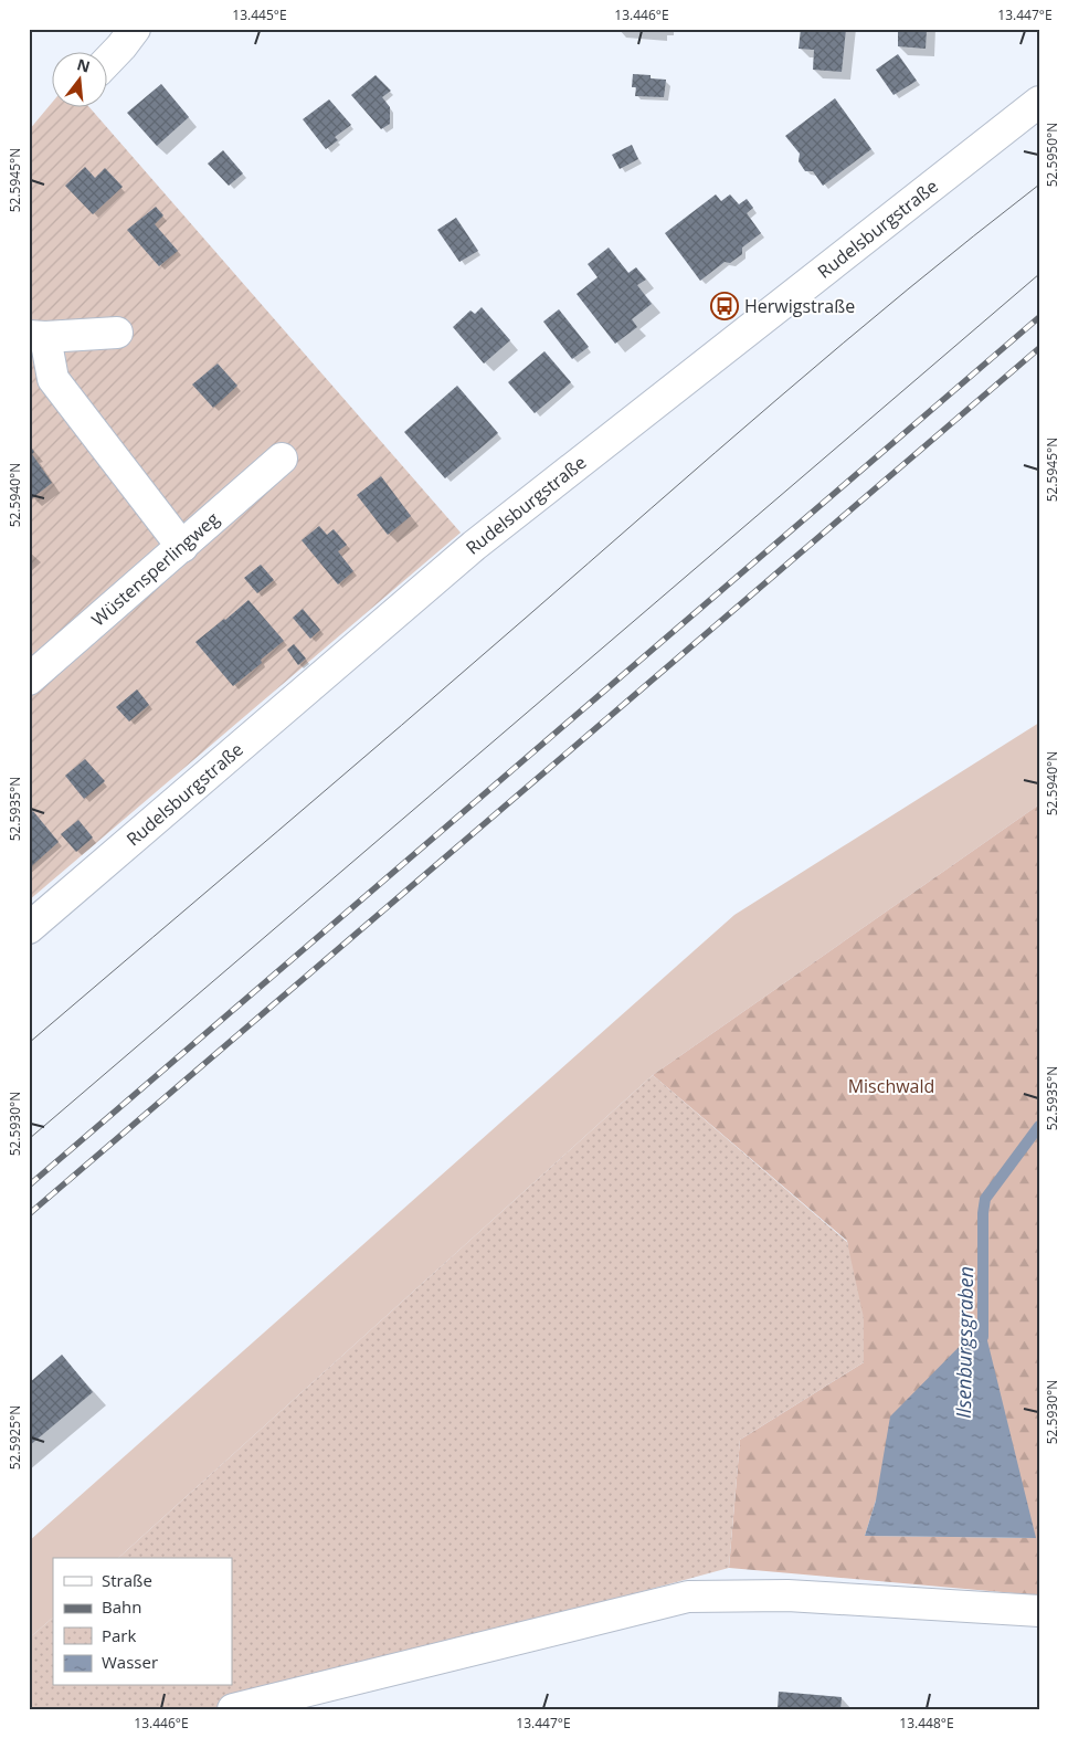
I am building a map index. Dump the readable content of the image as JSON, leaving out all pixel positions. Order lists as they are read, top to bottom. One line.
{"streets":{"street":["Rudelsburgstraße","Wüstensperlingweg"]},"water":["Ilsenburgsgraben"],"parks":["Mischwald"],"places":{"bus stop":["Herwigstraße"]},"legend":["Straße","Bahn","Park","Wasser"],"north":"top","coordinates":["13.445°E","13.446°E","13.447°E","52.5950°N","52.5945°N","52.5940°N","52.5935°N","52.5930°N","52.5925°N","13.448°E"]}
